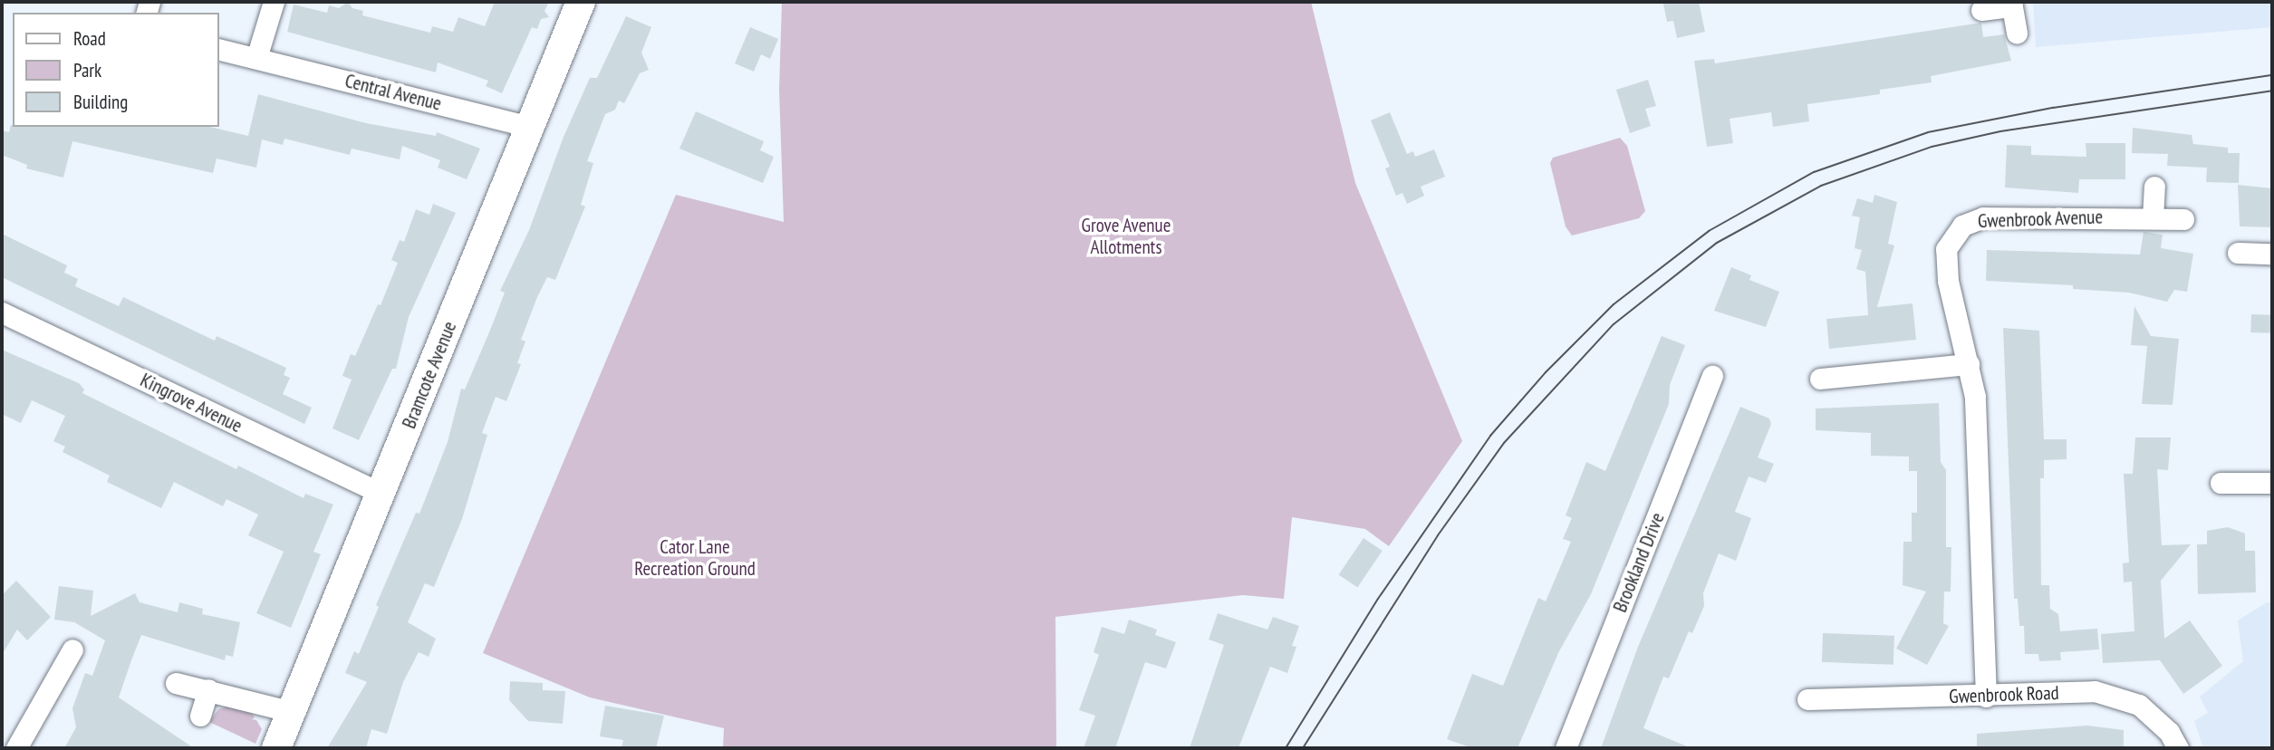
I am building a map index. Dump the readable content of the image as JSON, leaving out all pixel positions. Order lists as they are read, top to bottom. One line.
{"streets":{"street":["Central Avenue","Gwenbrook Avenue","Bramcote Avenue","Kingrove Avenue","Brookland Drive","Gwenbrook Road"]},"crossings":[["Central Avenue","Bramcote Avenue"],["Gwenbrook Avenue","Gwenbrook Road"],["Bramcote Avenue","Kingrove Avenue"]],"parks":["Grove Avenue Allotments","Cator Lane Recreation Ground"],"legend":["Road","Park","Building"]}
